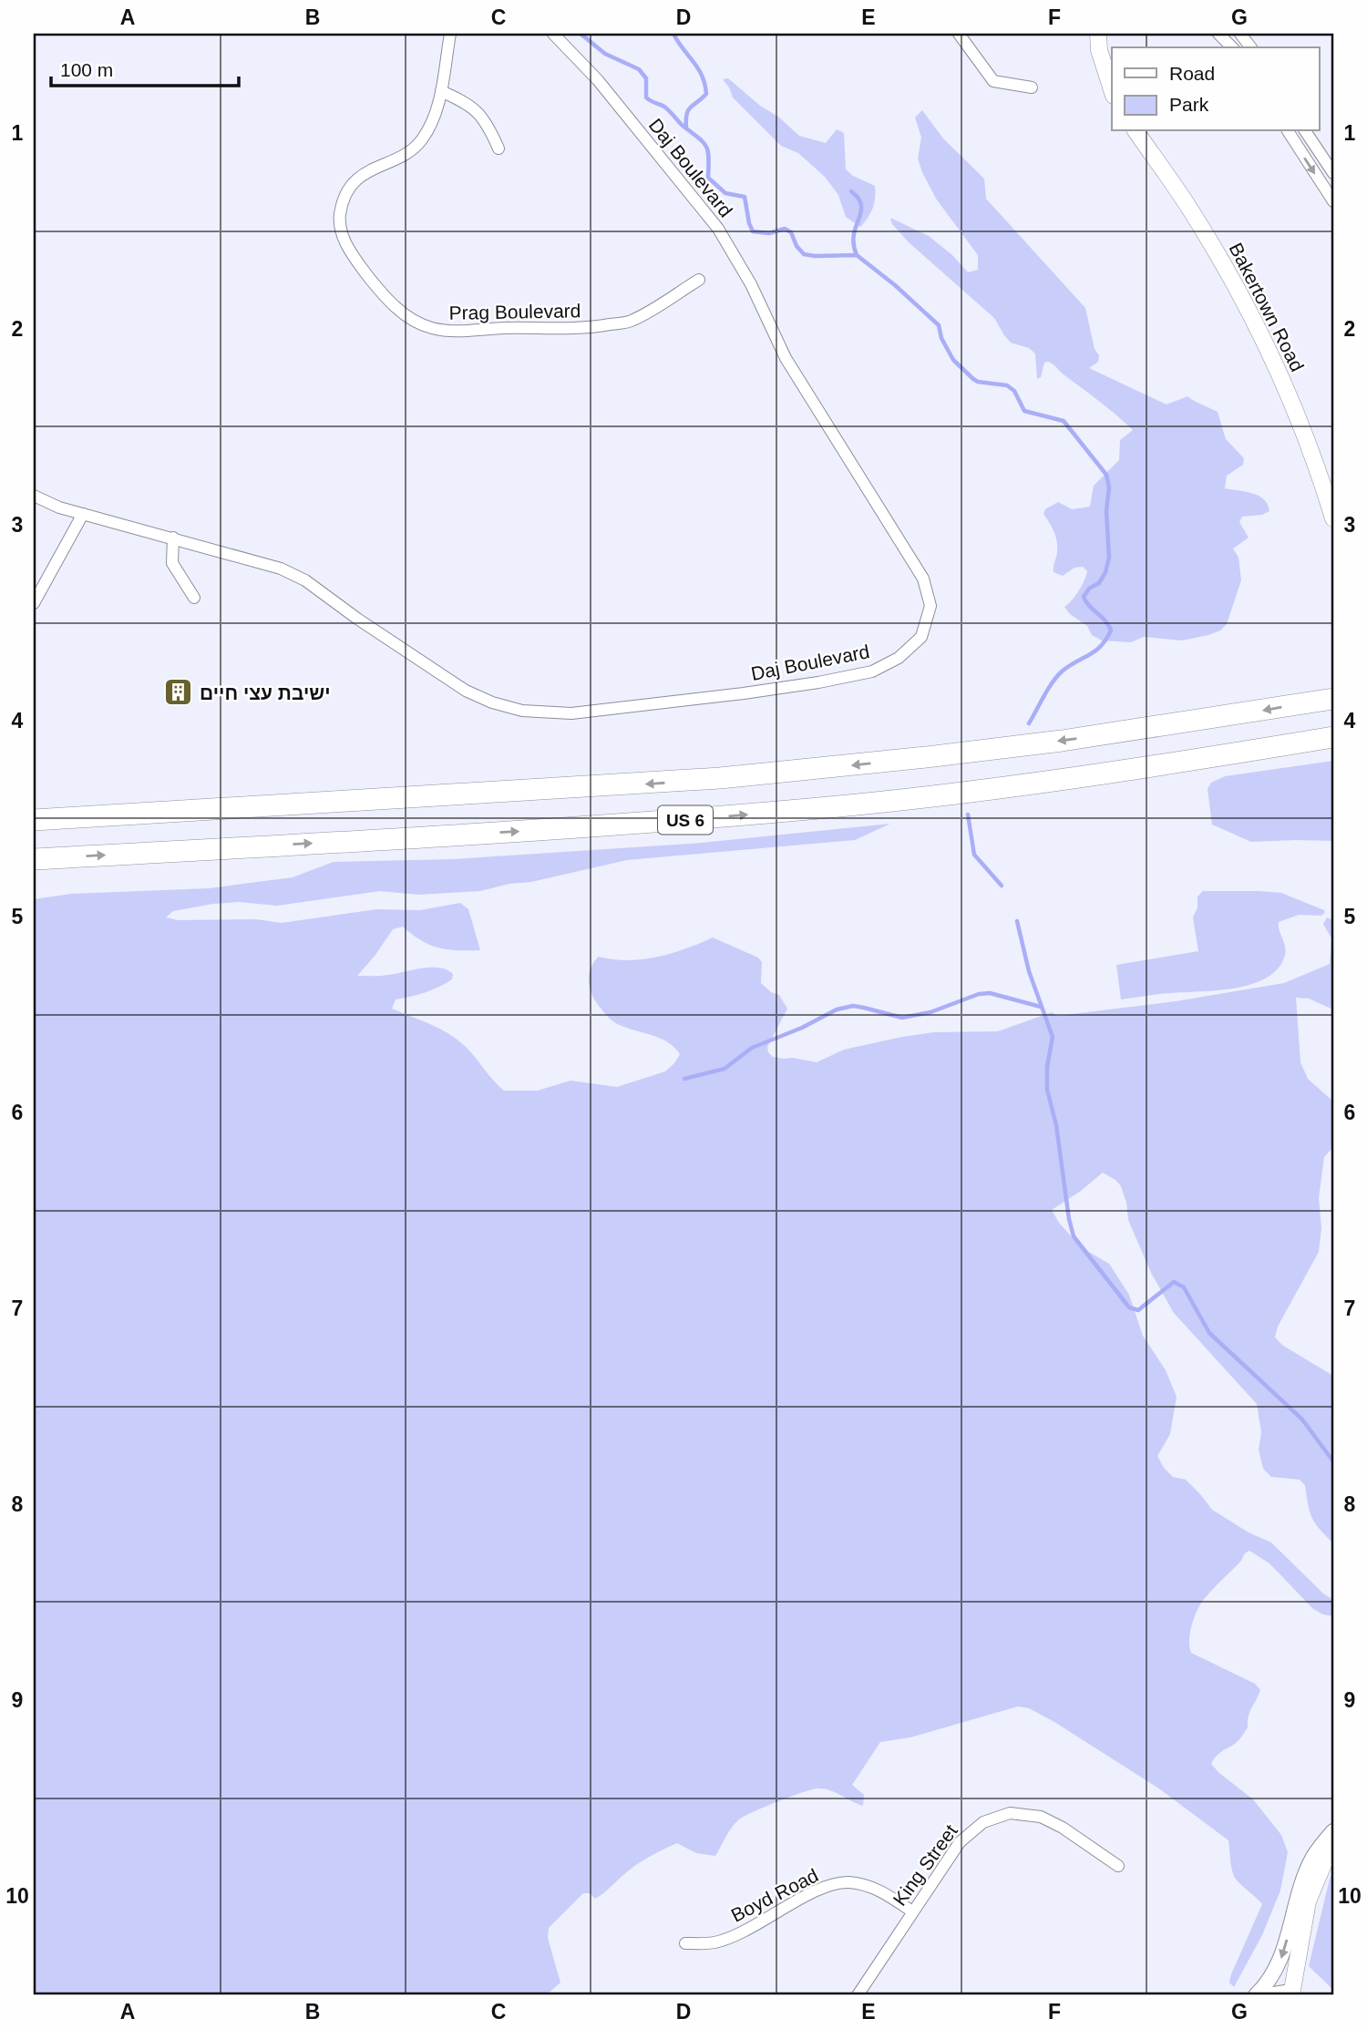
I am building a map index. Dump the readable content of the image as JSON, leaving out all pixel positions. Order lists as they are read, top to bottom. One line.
{"streets":{"highway":["US 6"],"main road":["Bakertown Road"],"street":["Daj Boulevard","Prag Boulevard","King Street","Boyd Road"]},"crossings":[["King Street","Boyd Road"]],"places":{"building":["ישיבת עצי חיים"]},"legend":["Road","Park"],"scale_bar":"100 m","grid":{"columns":["A","B","C","D","E","F","G"],"rows":["1","2","3","4","5","6","7","8","9","10"]}}
